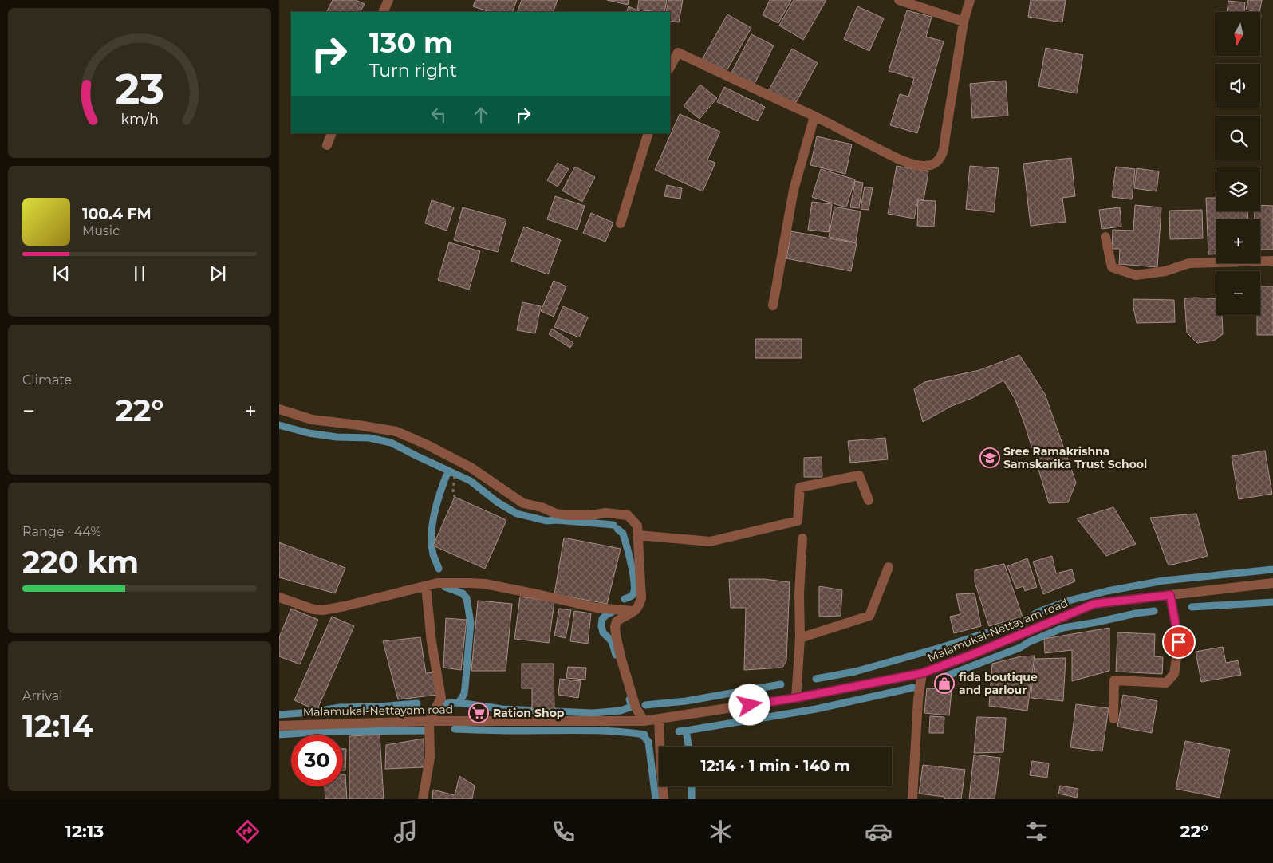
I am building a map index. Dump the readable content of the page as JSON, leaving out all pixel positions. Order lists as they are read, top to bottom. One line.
{"streets":{"street":["Malamukal-Nettayam road"]},"places":{"school or university":["Sree Ramakrishna Samskarika Trust School"],"shop":["fida boutique and parlour"],"supermarket":["Ration Shop"]},"north":"bottom","page":{"map_buttons":["+","−"],"turn":["130 m","Turn right"],"song":["100.4 FM","Music"],"tile":["Climate",["Range · 44%","220 km"],["Arrival","12:14"]],"heat":["−","22°","+"],"limit":"30","trip":"12:14 · 1 min · 140 m","tabs":["12:13","22°"],"gauge":["23","km/h"]}}
